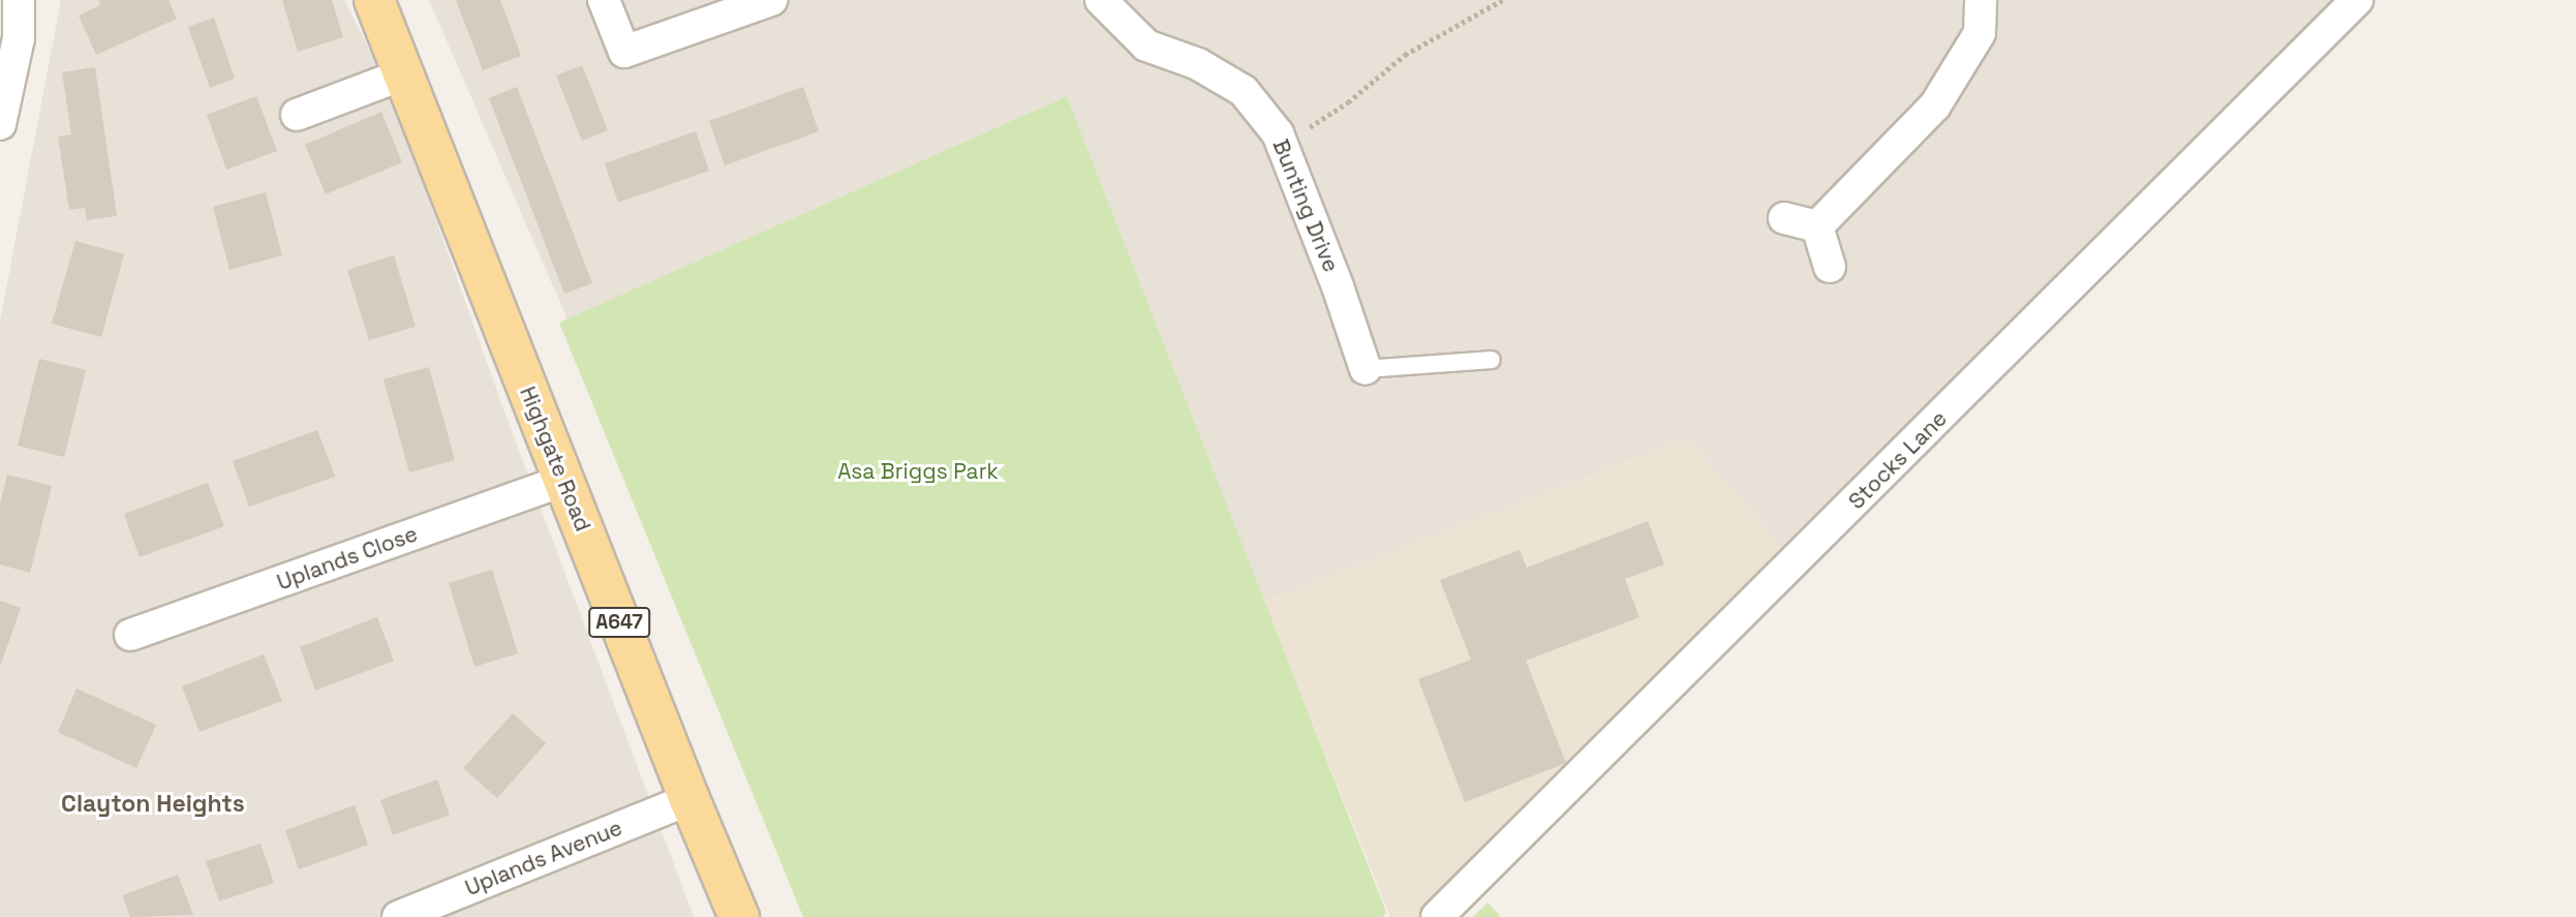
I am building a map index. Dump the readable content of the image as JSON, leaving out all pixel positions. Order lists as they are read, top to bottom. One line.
{"streets":{"main road":["Highgate Road","A647"],"street":["Bunting Drive","Stocks Lane","Uplands Close","Uplands Avenue"]},"crossings":[["Highgate Road","Uplands Close"],["Highgate Road","Uplands Avenue"]],"districts":["Clayton Heights"],"parks":["Asa Briggs Park"]}
